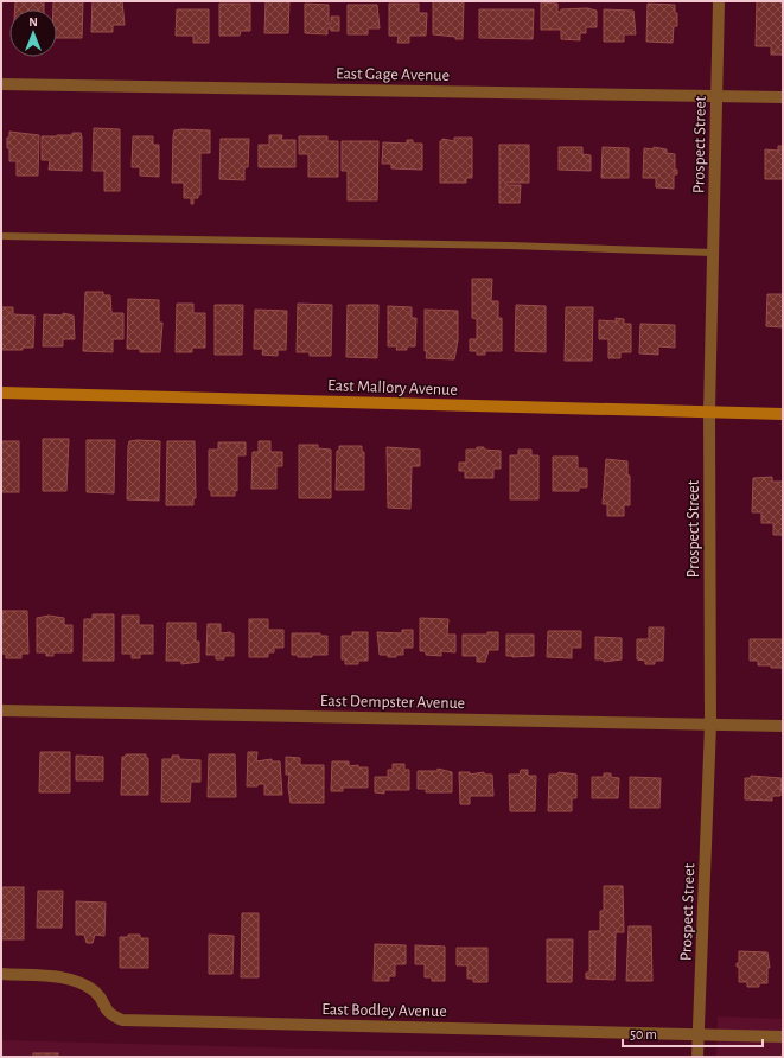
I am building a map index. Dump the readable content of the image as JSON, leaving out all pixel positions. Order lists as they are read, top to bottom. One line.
{"streets":{"main road":["East Mallory Avenue"],"street":["East Gage Avenue","Prospect Street","East Dempster Avenue","East Bodley Avenue"]},"crossings":[["East Gage Avenue","Prospect Street"],["Prospect Street","East Mallory Avenue"],["Prospect Street","East Dempster Avenue"],["Prospect Street","East Bodley Avenue"]],"scale_bar":"50 m","north":"top"}
